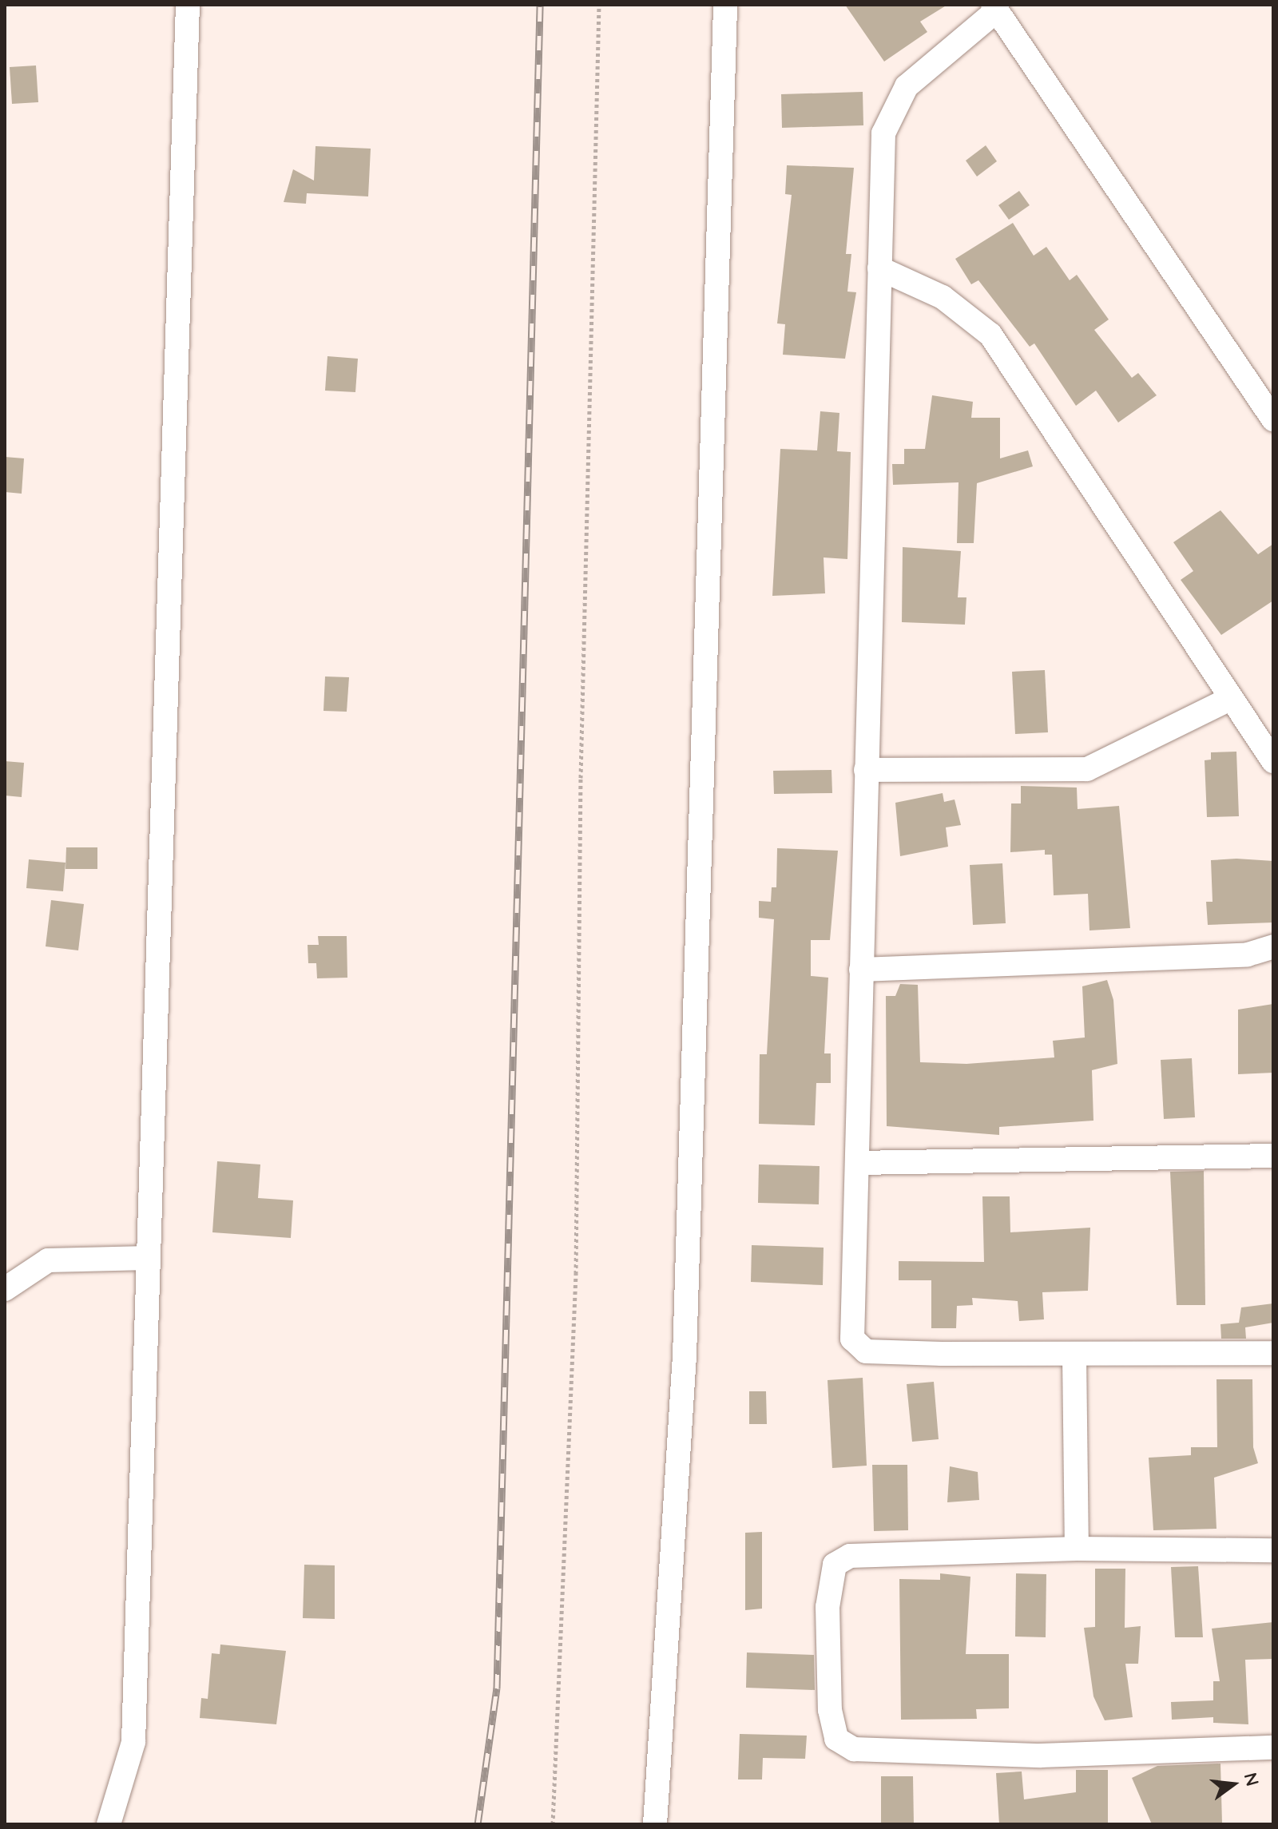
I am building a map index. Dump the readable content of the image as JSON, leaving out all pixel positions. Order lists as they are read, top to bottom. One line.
{"north":"right"}
